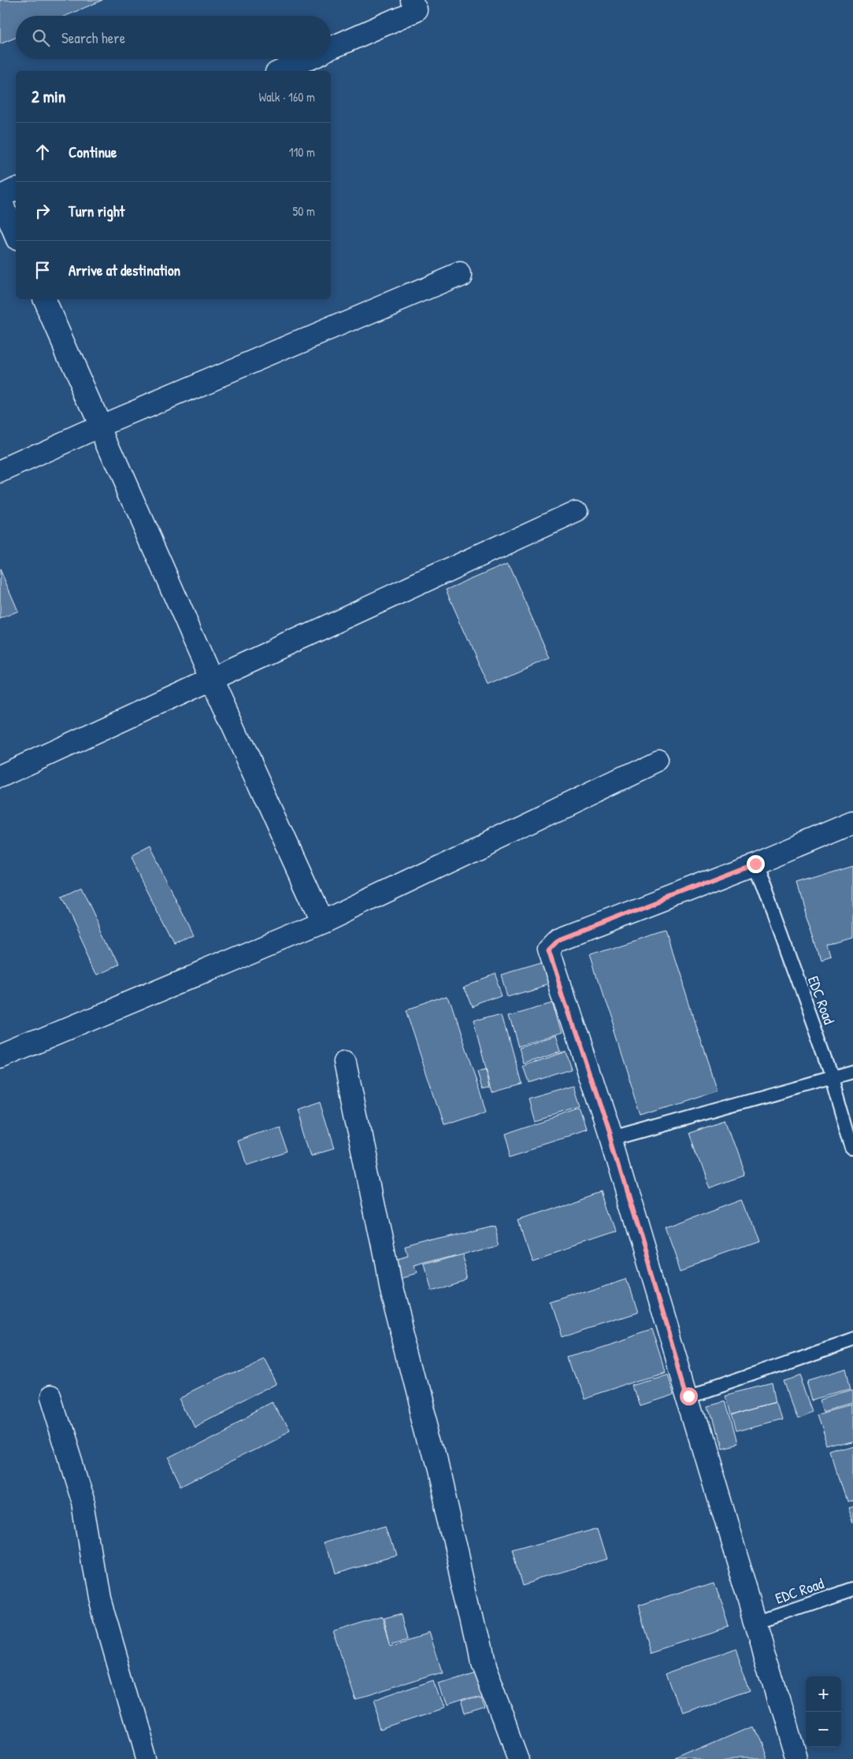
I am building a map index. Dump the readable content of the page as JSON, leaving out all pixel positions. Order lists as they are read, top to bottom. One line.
{"streets":{"lane":["EDC Road"]},"page":{"search":"Search here","heading":["2 min","Walk · 160 m"],"list":[["Continue","110 m"],["Turn right","50 m"],"Arrive at destination"],"map_buttons":["+","−"]}}
